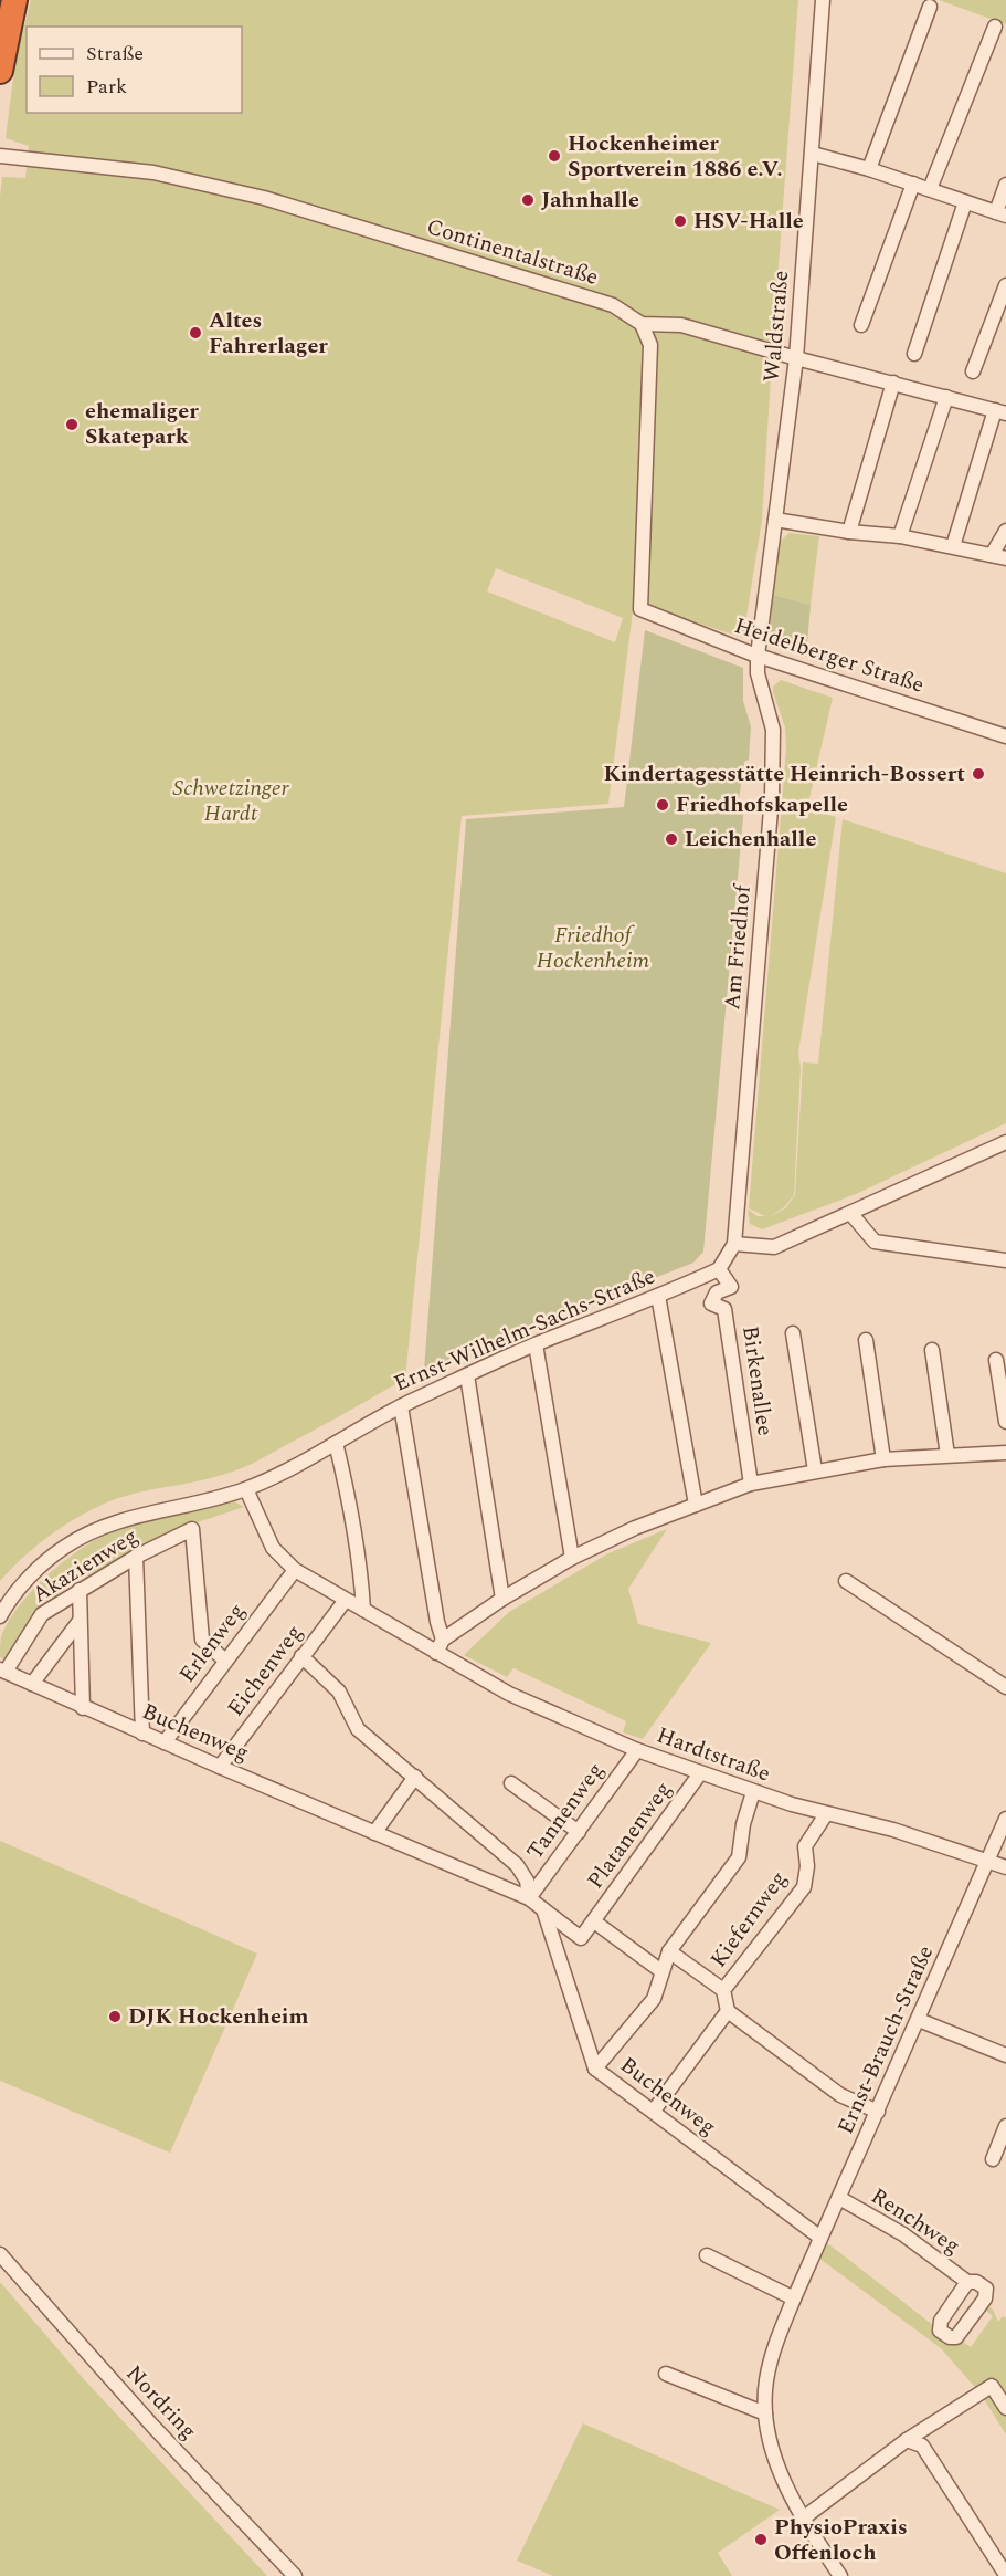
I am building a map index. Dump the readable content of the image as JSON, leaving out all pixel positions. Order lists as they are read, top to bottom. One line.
{"streets":{"street":["Continentalstraße","Waldstraße","Heidelberger Straße","Am Friedhof","Ernst-Wilhelm-Sachs-Straße","Birkenallee","Akazienweg","Erlenweg","Eichenweg","Buchenweg","Hardtstraße","Tannenweg","Platanenweg","Kiefernweg","Ernst-Brauch-Straße","Renchweg","Nordring"]},"crossings":[["Continentalstraße","Waldstraße"],["Continentalstraße","Heidelberger Straße"],["Waldstraße","Heidelberger Straße"],["Waldstraße","Am Friedhof"],["Heidelberger Straße","Am Friedhof"],["Ernst-Wilhelm-Sachs-Straße","Birkenallee"],["Akazienweg","Erlenweg"],["Akazienweg","Buchenweg"],["Erlenweg","Buchenweg"],["Eichenweg","Buchenweg"],["Buchenweg","Tannenweg"],["Buchenweg","Platanenweg"],["Buchenweg","Ernst-Brauch-Straße"],["Hardtstraße","Tannenweg"],["Hardtstraße","Platanenweg"],["Hardtstraße","Kiefernweg"],["Hardtstraße","Ernst-Brauch-Straße"],["Ernst-Brauch-Straße","Renchweg"]],"parks":["Schwetzinger Hardt","Friedhof Hockenheim"],"places":["Hockenheimer Sportverein 1886 e.V.","Jahnhalle","HSV-Halle","Altes Fahrerlager","ehemaliger Skatepark","Kindertagesstätte Heinrich-Bossert","Friedhofskapelle","Leichenhalle","DJK Hockenheim","PhysioPraxis Offenloch"],"legend":["Straße","Park"]}
